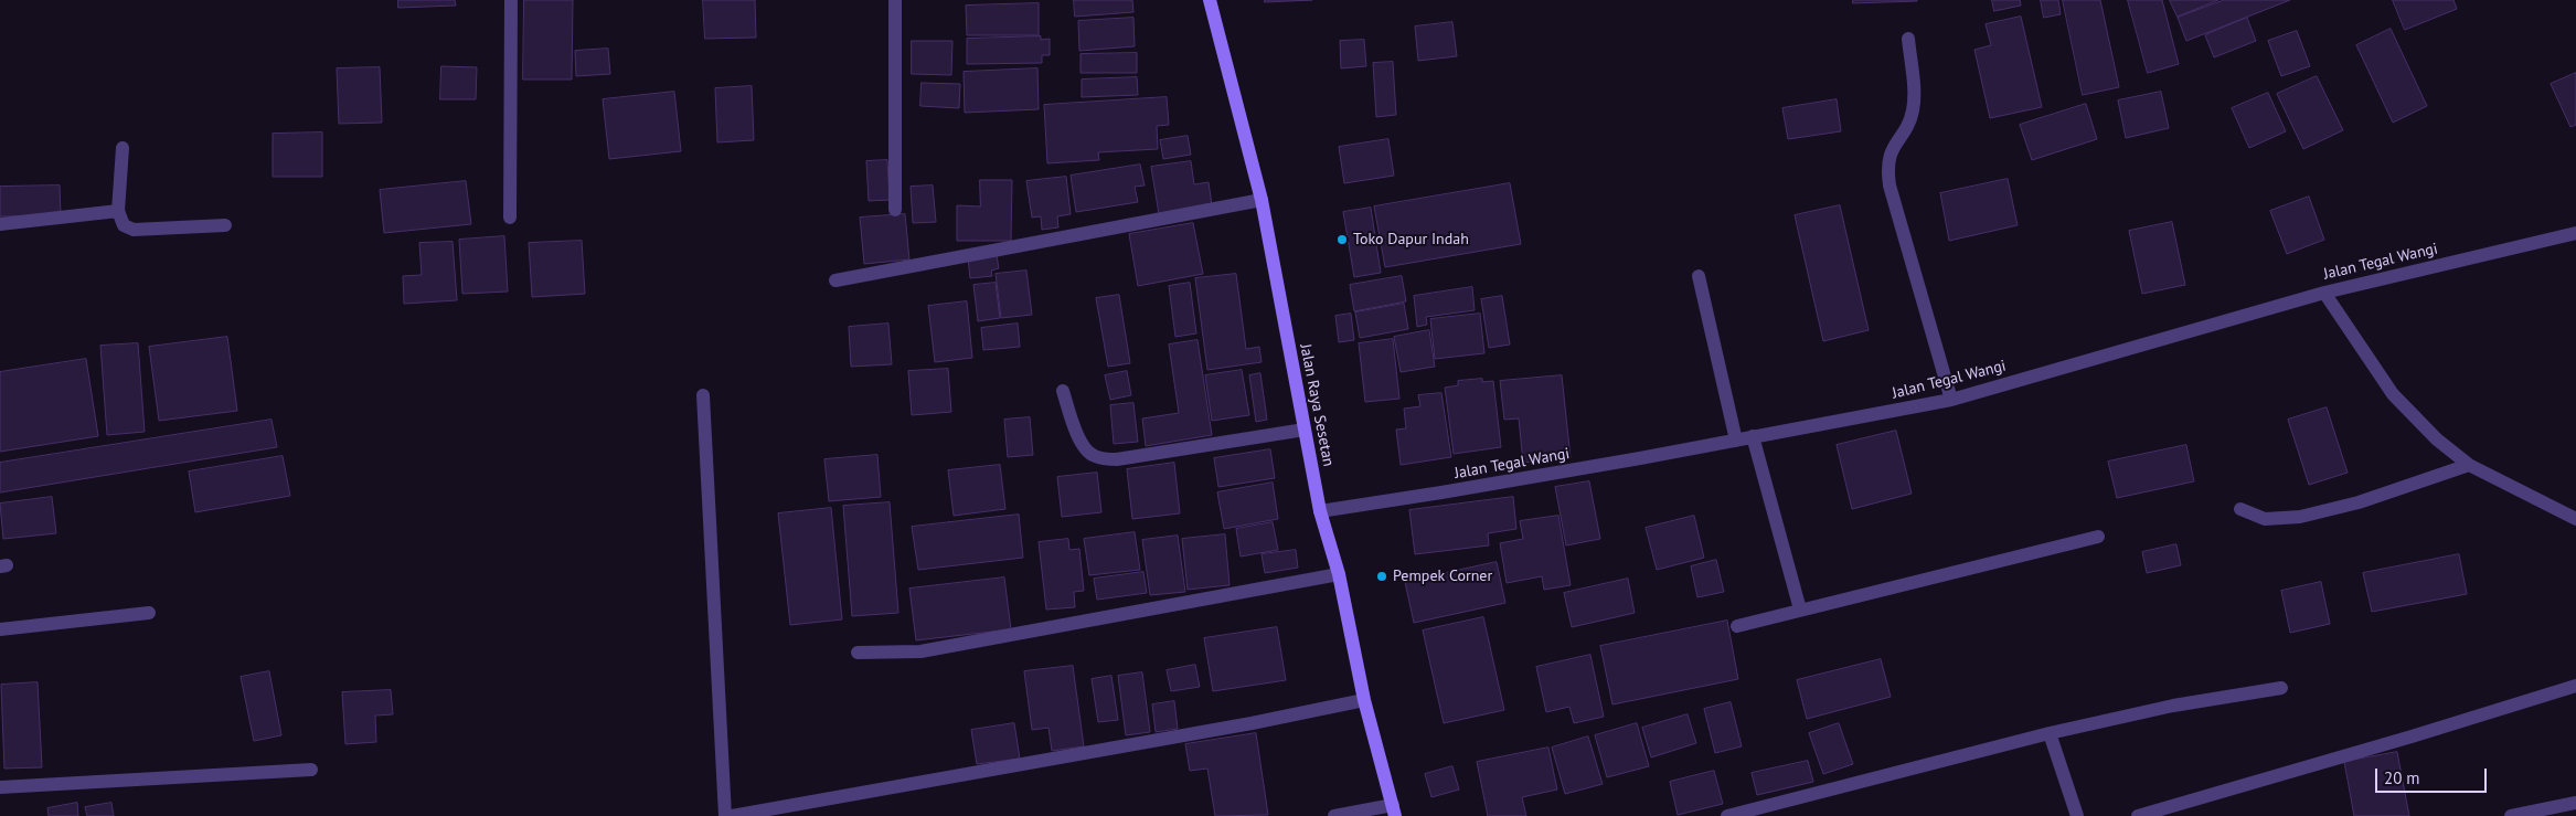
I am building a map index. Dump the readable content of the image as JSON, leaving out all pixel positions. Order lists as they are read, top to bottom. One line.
{"streets":{"main road":["Jalan Raya Sesetan"],"street":["Jalan Tegal Wangi"]},"crossings":[["Jalan Tegal Wangi","Jalan Raya Sesetan"]],"places":["Toko Dapur Indah","Pempek Corner"],"scale_bar":"20 m"}
